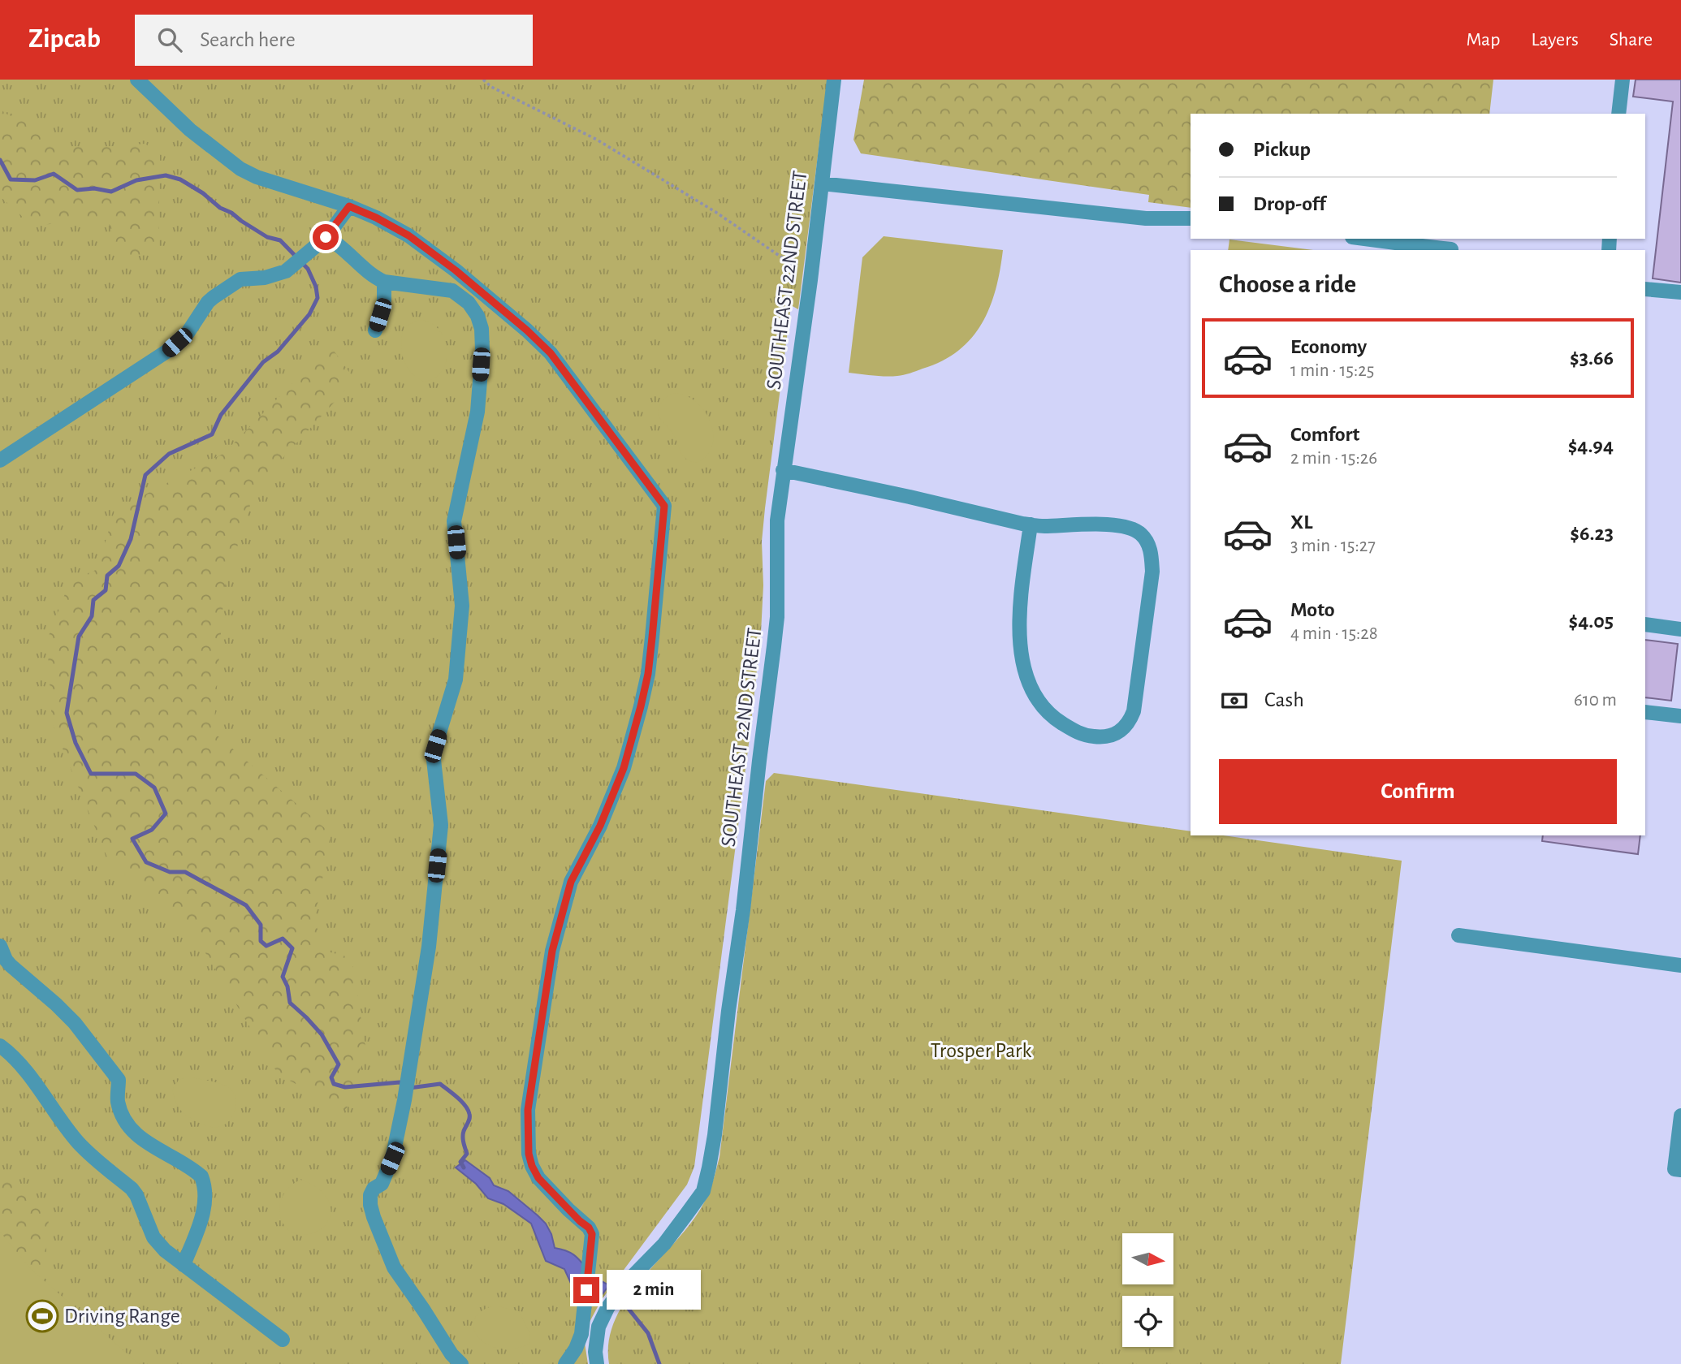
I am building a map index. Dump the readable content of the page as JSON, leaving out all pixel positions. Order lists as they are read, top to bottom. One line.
{"streets":{"street":["SOUTHEAST 22ND STREET"]},"parks":["Trosper Park"],"places":{"sports":["Driving Range"]},"north":"right","page":{"header":"Zipcab","search":"Search here","nav":["Map","Layers","Share"],"banner":["Pickup","Drop-off"],"heading":"Choose a ride","list":[{"name":"Economy","note":"1 min · 15:25","value":"$3.66"},{"name":"Comfort","note":"2 min · 15:26","value":"$4.94"},{"name":"XL","note":"3 min · 15:27","value":"$6.23"},{"name":"Moto","note":"4 min · 15:28","value":"$4.05"}],"pay":["Cash","610 m"],"buttons":"Confirm","bubble":"2 min"}}
